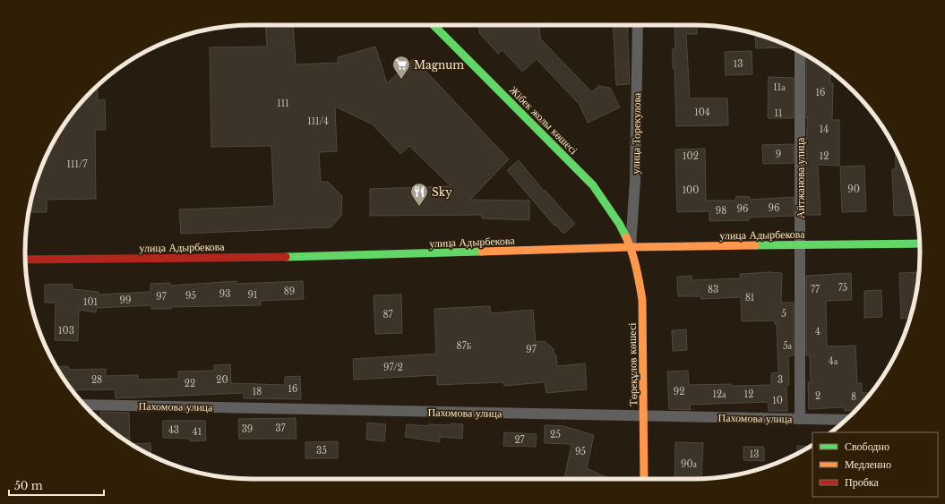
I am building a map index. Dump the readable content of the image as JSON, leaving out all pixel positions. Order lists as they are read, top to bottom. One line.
{"streets":{"main road":["Жібек жолы көшесі","улица Адырбекова","Төреқұлов көшесі"],"street":["улица Торекулова","Айтжанова улица","Пахомова улица"]},"crossings":[["Жібек жолы көшесі","улица Торекулова"],["Жібек жолы көшесі","улица Адырбекова"],["Жібек жолы көшесі","Төреқұлов көшесі"],["улица Торекулова","улица Адырбекова"],["улица Торекулова","Төреқұлов көшесі"],["Айтжанова улица","улица Адырбекова"],["Айтжанова улица","Пахомова улица"],["улица Адырбекова","Төреқұлов көшесі"],["Төреқұлов көшесі","Пахомова улица"]],"places":{"supermarket":["Magnum"],"restaurant":["Sky"]},"house_numbers":["13","11а","16","111","104","11","111/4","14","9","102","12","111/7","90","100","96","96","98","75","83","77","89","93","91","95","97","81","99","101","5","87","103","4","87Б","5а","97","4а","97/2","28","20","3","22","16","18","92","12а","12","2","8","10","37","39","43","41","25","27","35","95","13","90а"],"legend":["Свободно","Медленно","Пробка"],"scale_bar":"50 m"}
